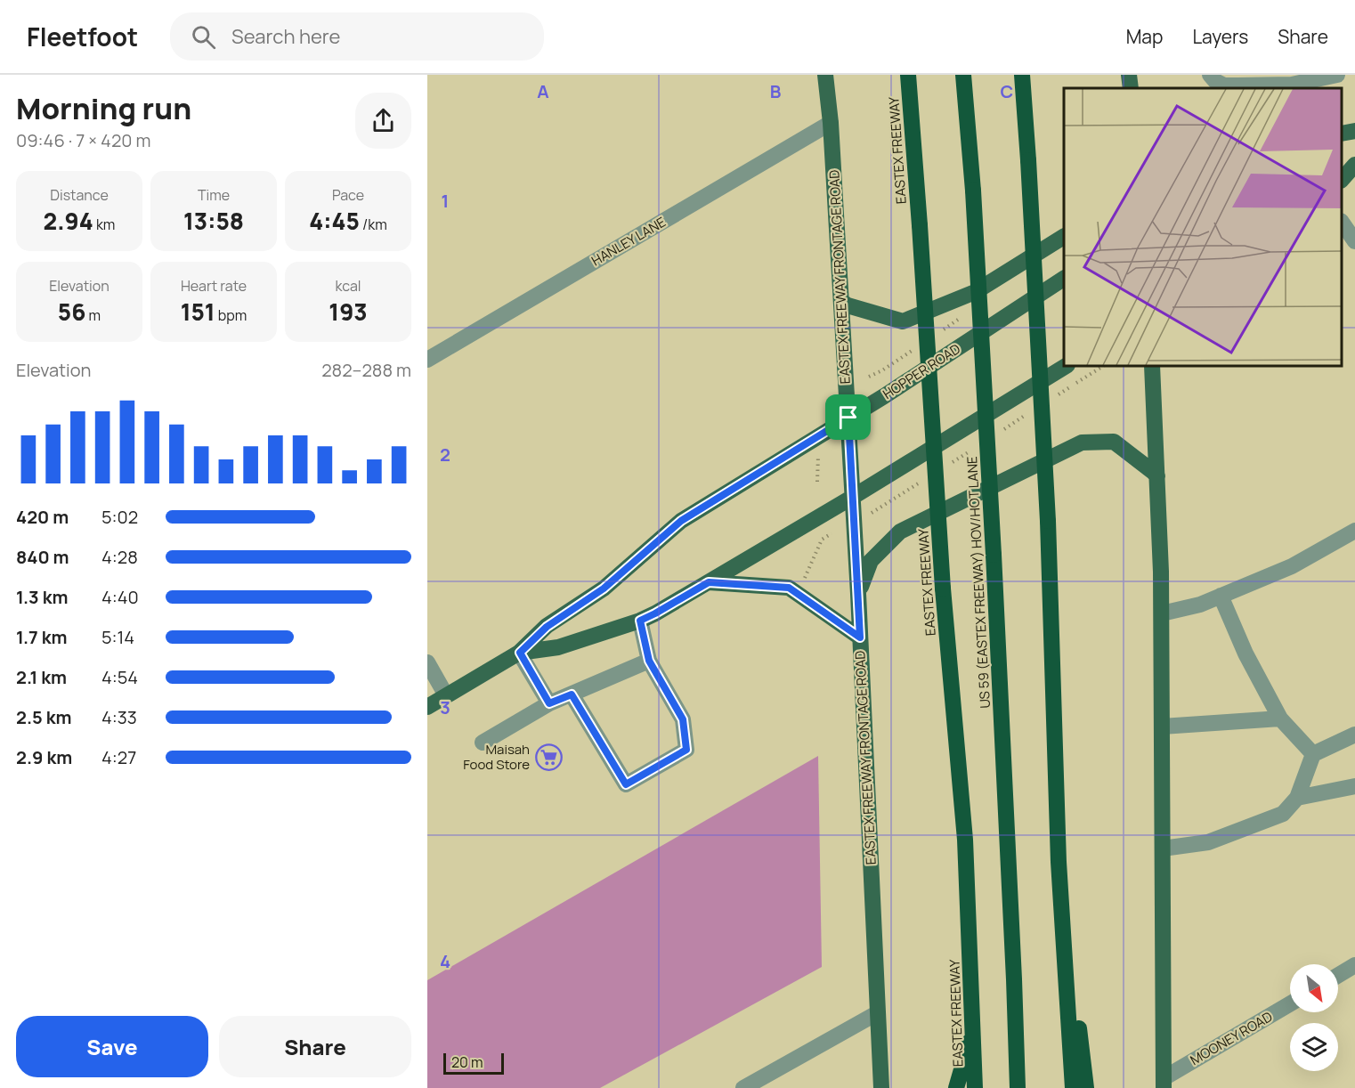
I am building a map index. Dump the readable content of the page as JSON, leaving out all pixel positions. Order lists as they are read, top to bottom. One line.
{"streets":{"highway":["EASTEX FREEWAY","US 59 (EASTEX FREEWAY) HOV/HOT LANE"],"main road":["EASTEX FREEWAY FRONTAGE ROAD","HOPPER ROAD"],"street":["HANLEY LANE","MOONEY ROAD"]},"crossings":[["HANLEY LANE","EASTEX FREEWAY FRONTAGE ROAD"],["EASTEX FREEWAY FRONTAGE ROAD","HOPPER ROAD"]],"places":{"supermarket":["Maisah Food Store"]},"scale_bar":"20 m","north":"bottom right","page":{"header":"Fleetfoot","search":"Search here","nav":["Map","Layers","Share"],"heading":["Morning run","09:46 · 7 × 420 m"],"stats":[["Distance","2.94 km"],["Time","13:58"],["Pace","4:45 /km"],["Elevation","56 m"],["Heart rate","151 bpm"],["kcal","193"]],"chart":["Elevation","282–288 m"],"list":[{"name":"420 m","note":"5:02"},{"name":"840 m","note":"4:28"},{"name":"1.3 km","note":"4:40"},{"name":"1.7 km","note":"5:14"},{"name":"2.1 km","note":"4:54"},{"name":"2.5 km","note":"4:33"},{"name":"2.9 km","note":"4:27"}],"buttons":["Save","Share"],"scale":"20 m"},"grid":{"columns":["A","B","C"],"rows":["1","2","3","4"]}}
